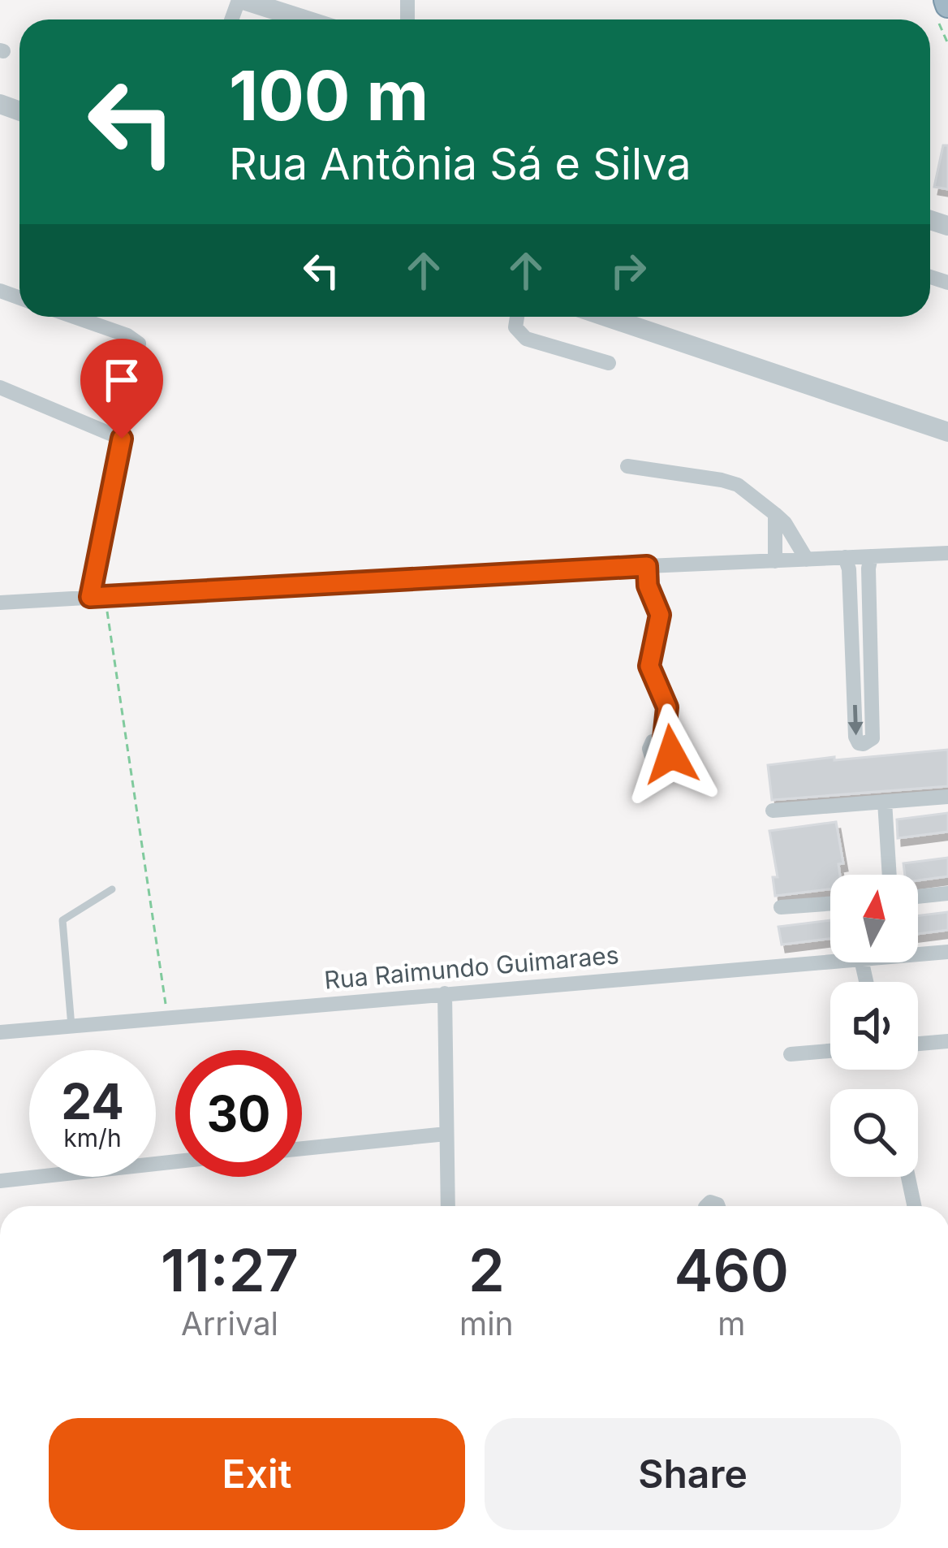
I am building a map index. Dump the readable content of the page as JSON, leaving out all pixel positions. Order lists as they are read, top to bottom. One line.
{"streets":{"street":["Rua Raimundo Guimaraes"]},"north":"top","page":{"turn":["100 m","Rua Antônia Sá e Silva"],"speed":"24 km/h","limit":"30","eta":["11:27","Arrival","2","min","460","m"],"buttons":["Exit","Share"]}}
